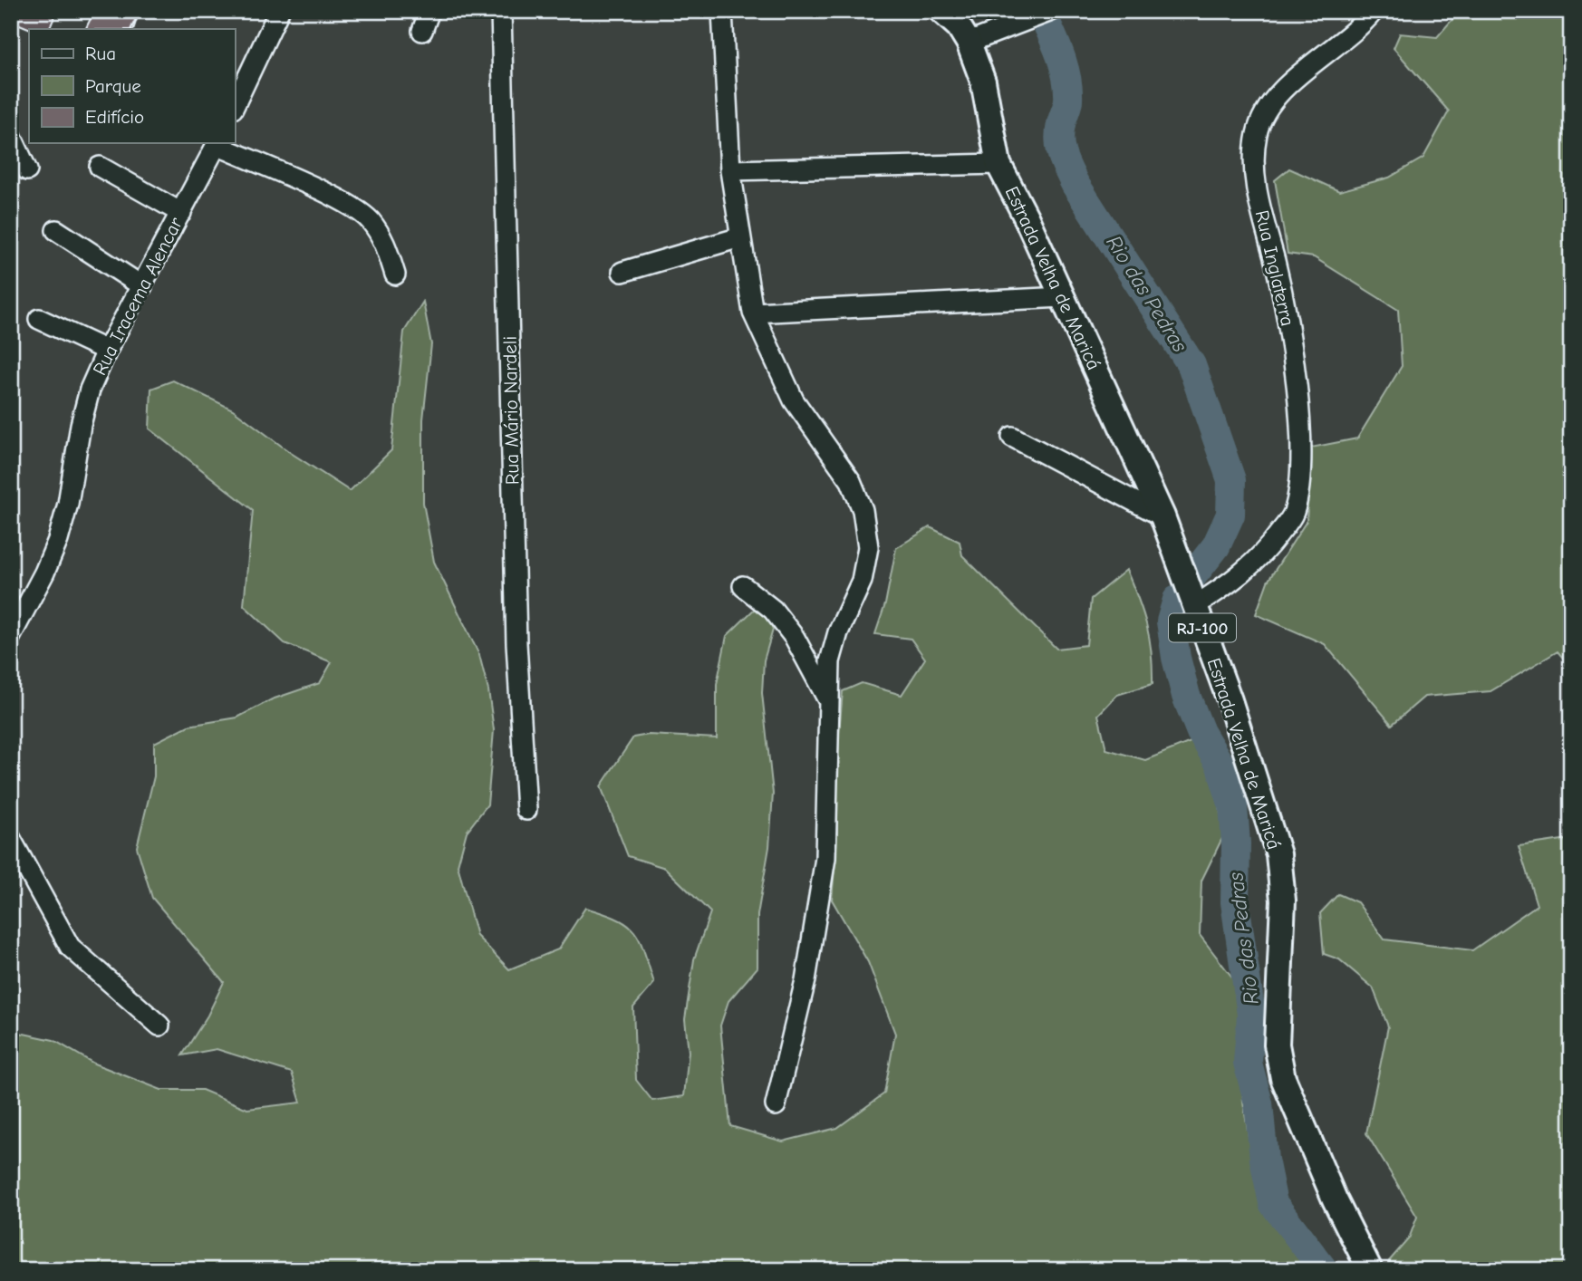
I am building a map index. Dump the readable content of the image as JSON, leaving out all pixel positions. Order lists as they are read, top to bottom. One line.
{"streets":{"main road":["Estrada Velha de Maricá","RJ-100"],"street":["Rua Inglaterra","Rua Iracema Alencar","Rua Mário Nardeli"]},"crossings":[["Rua Inglaterra","Estrada Velha de Maricá"]],"water":["Rio das Pedras"],"legend":["Rua","Parque","Edifício"]}
